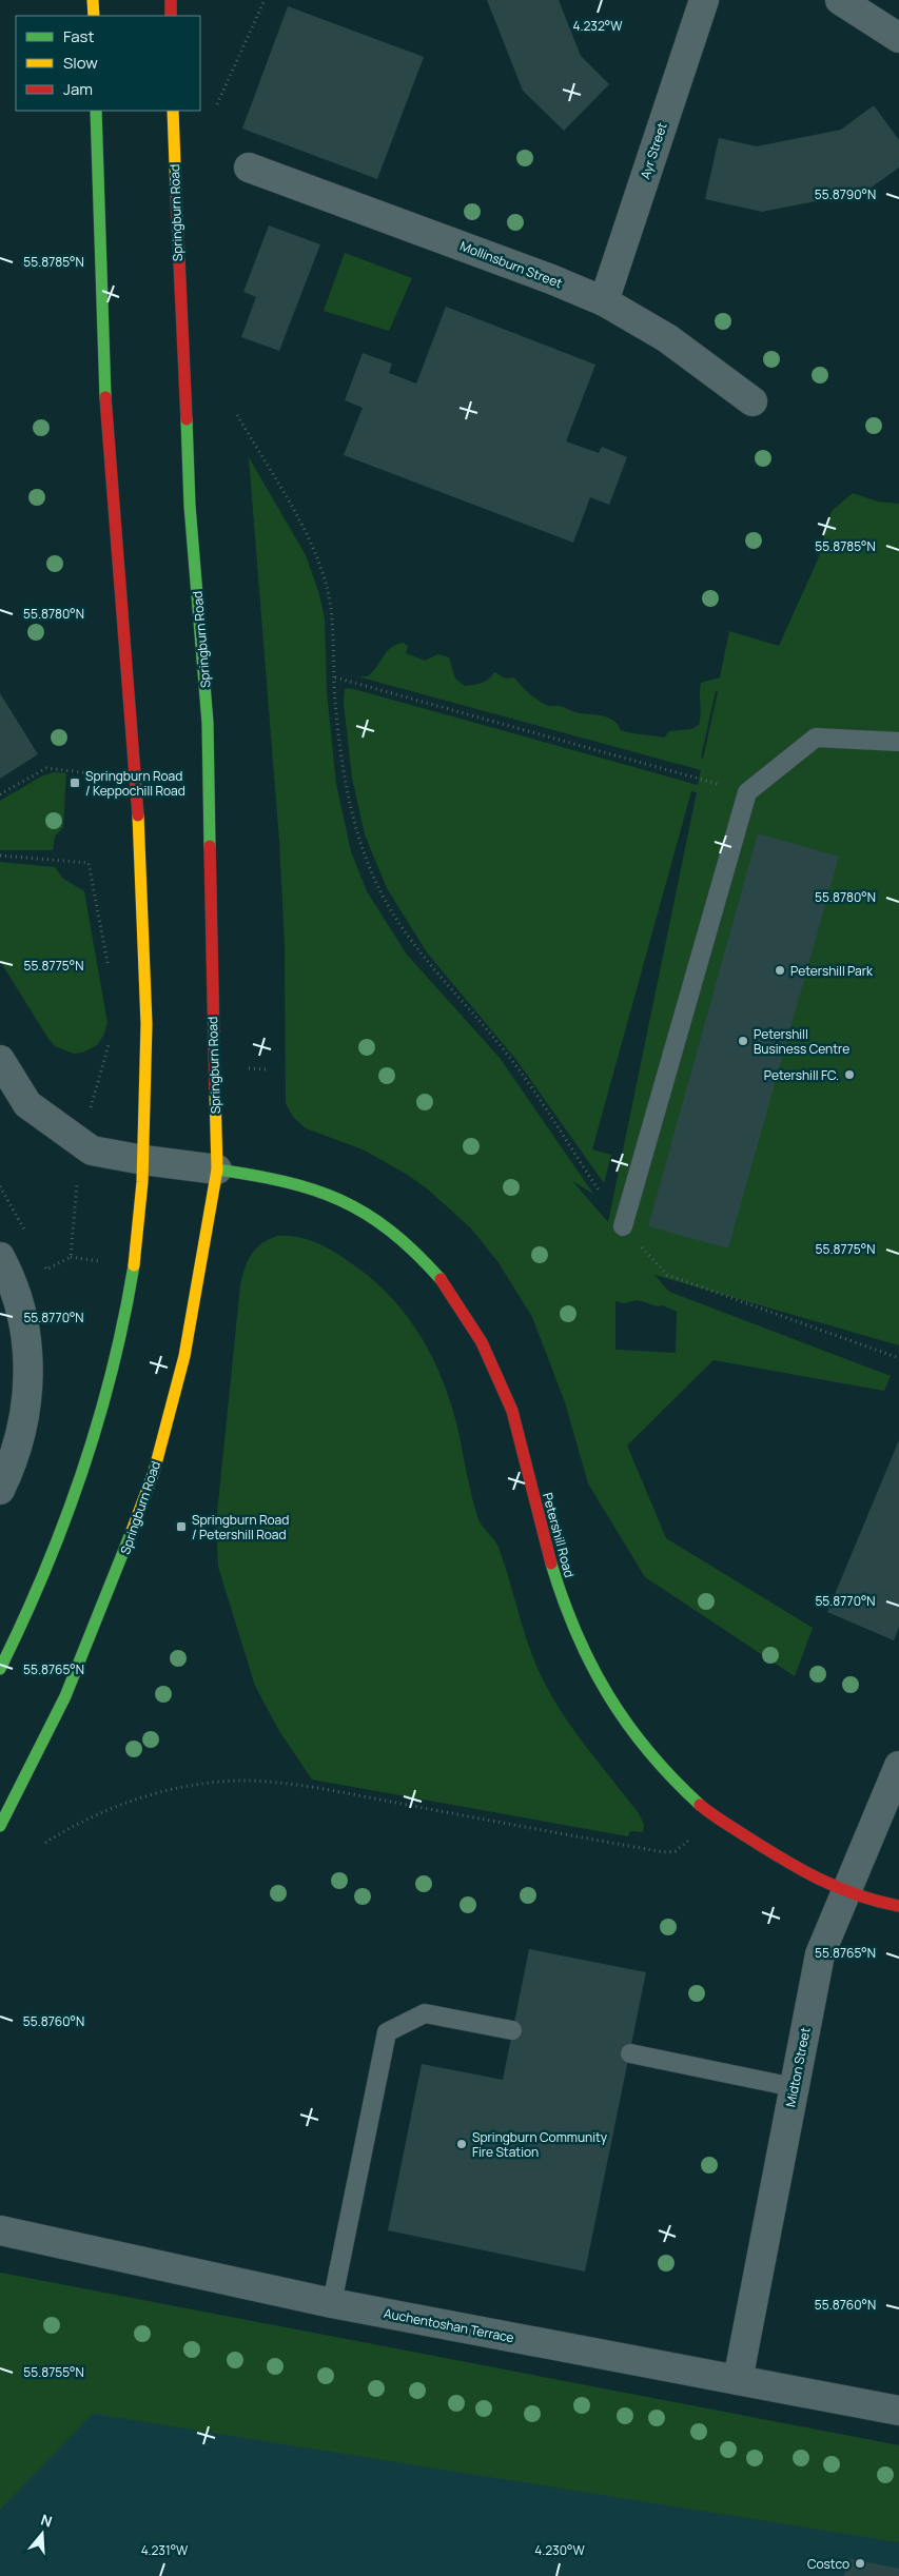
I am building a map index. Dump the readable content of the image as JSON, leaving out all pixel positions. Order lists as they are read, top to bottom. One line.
{"streets":{"main road":["Springburn Road","Petershill Road"],"street":["Ayr Street","Mollinsburn Street","Midton Street","Auchentoshan Terrace"]},"crossings":[["Ayr Street","Mollinsburn Street"],["Springburn Road","Petershill Road"],["Petershill Road","Midton Street"],["Midton Street","Auchentoshan Terrace"]],"places":{"transit":["Springburn Road / Keppochill Road","Springburn Road / Petershill Road"],"other":["Petershill Park","Petershill Business Centre","Petershill FC.","Springburn Community Fire Station","Costco"]},"legend":["Fast","Slow","Jam"],"north":"top","coordinates":["4.232°W","55.8790°N","55.8785°N","55.8780°N","55.8775°N","55.8770°N","55.8765°N","55.8760°N","55.8755°N","4.231°W","4.230°W"]}
